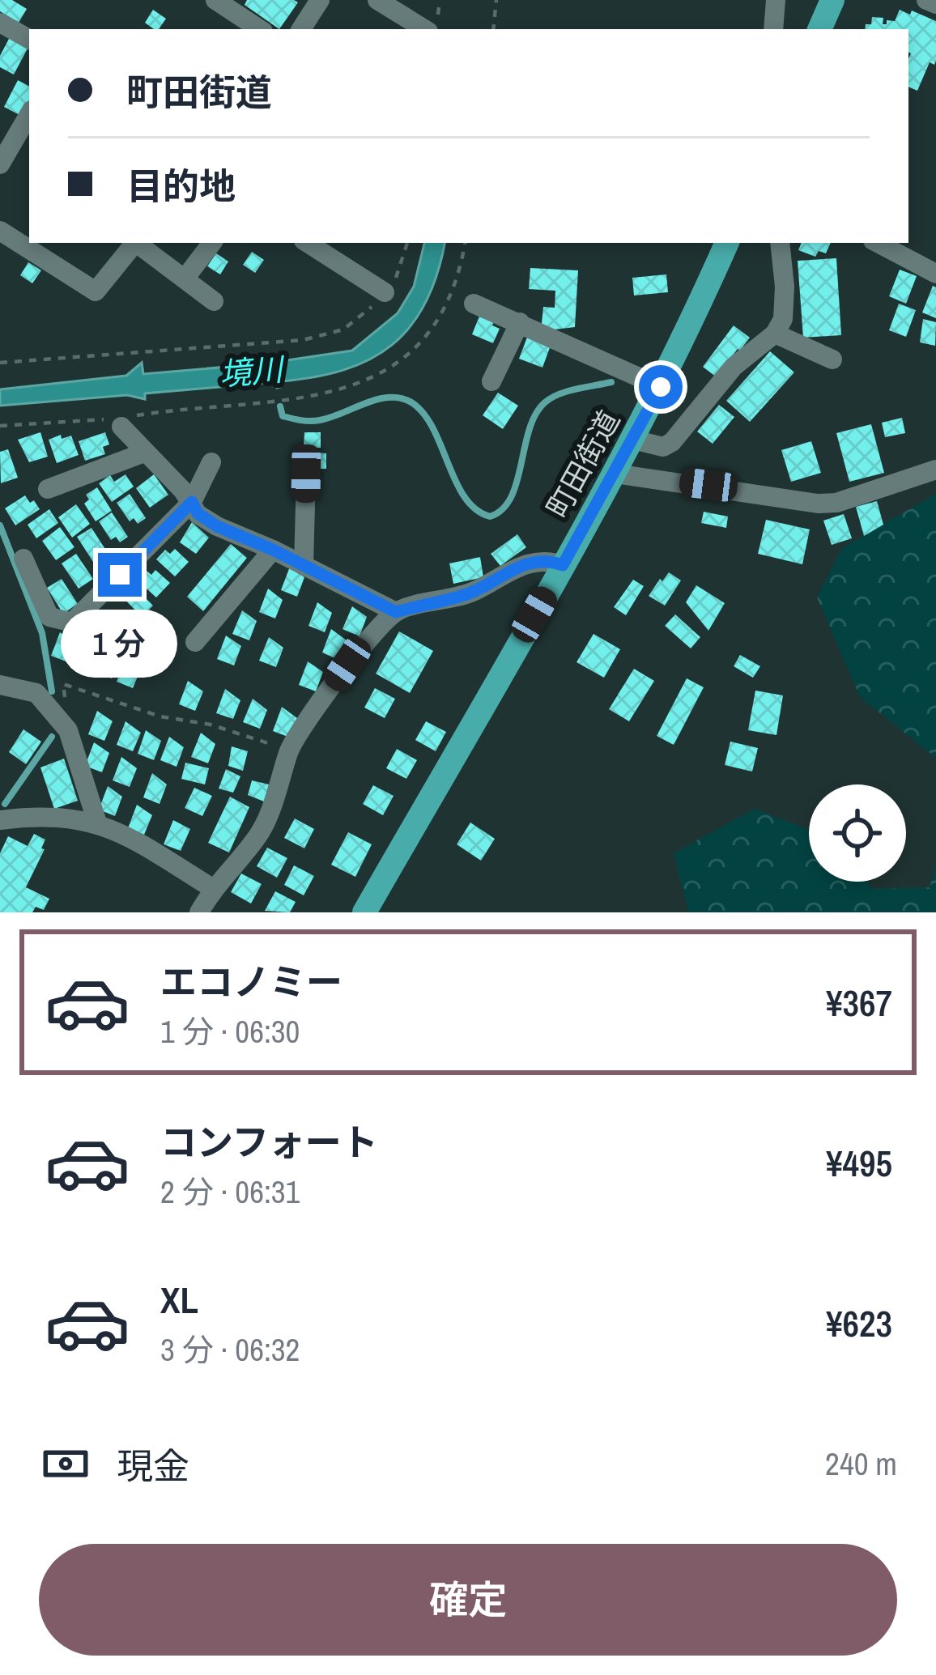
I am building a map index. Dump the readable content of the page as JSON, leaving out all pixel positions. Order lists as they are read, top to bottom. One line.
{"streets":{"main road":["町田街道"]},"water":["境川"],"page":{"banner":["町田街道","目的地"],"bubble":"1 分","list":[{"name":"エコノミー","note":"1 分 · 06:30","value":"¥367"},{"name":"コンフォート","note":"2 分 · 06:31","value":"¥495"},{"name":"XL","note":"3 分 · 06:32","value":"¥623"}],"pay":["現金","240 m"],"buttons":"確定"}}
